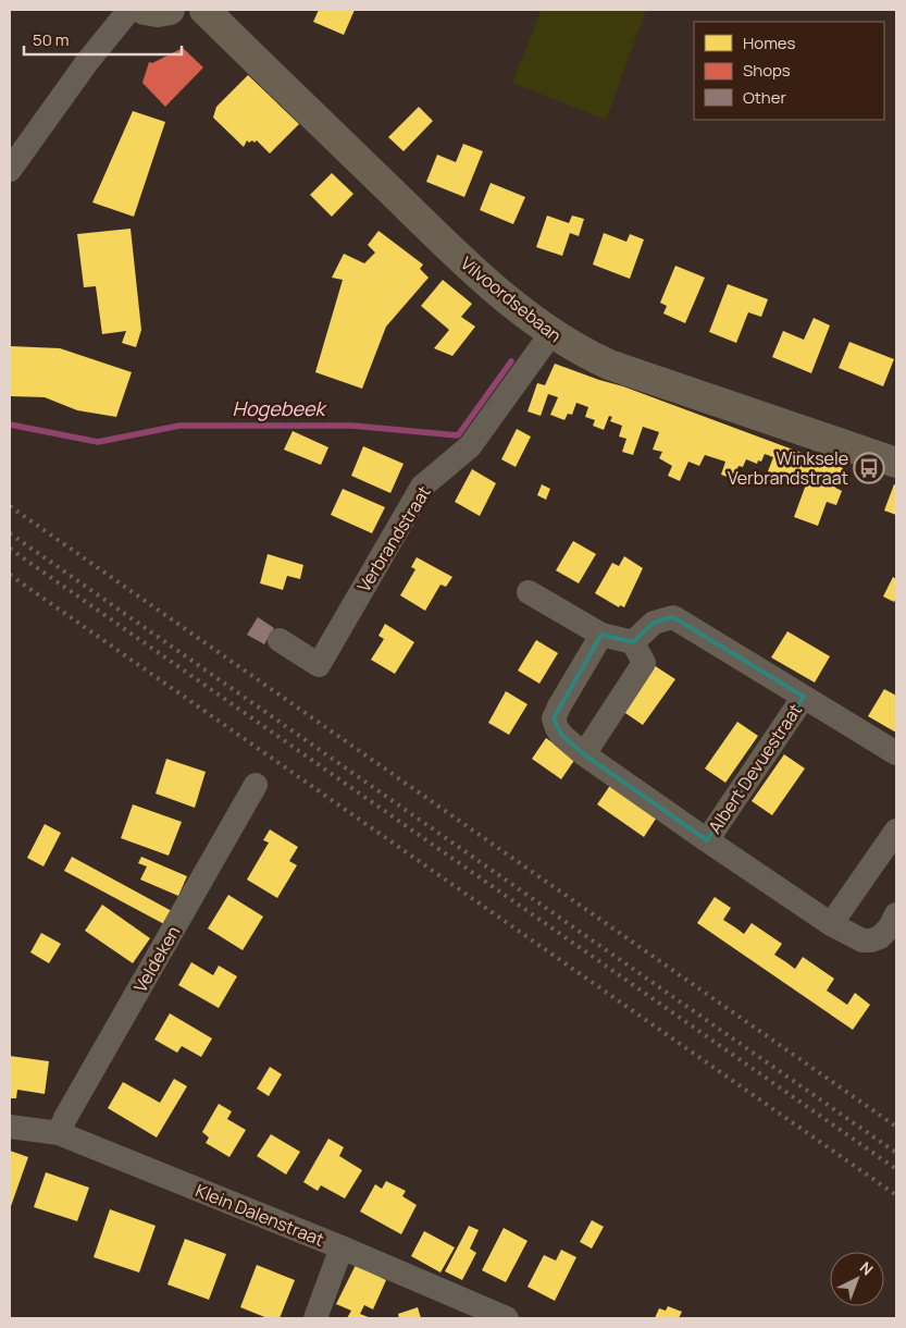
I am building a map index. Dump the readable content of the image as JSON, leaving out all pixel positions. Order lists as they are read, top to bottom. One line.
{"streets":{"street":["Vilvoordsebaan","Verbrandstraat","Albert Devuestraat","Veldeken","Klein Dalenstraat"]},"crossings":[["Vilvoordsebaan","Verbrandstraat"],["Veldeken","Klein Dalenstraat"]],"water":["Hogebeek"],"places":{"bus stop":["Winksele Verbrandstraat"]},"legend":["Homes","Shops","Other"],"scale_bar":"50 m","north":"top right"}
